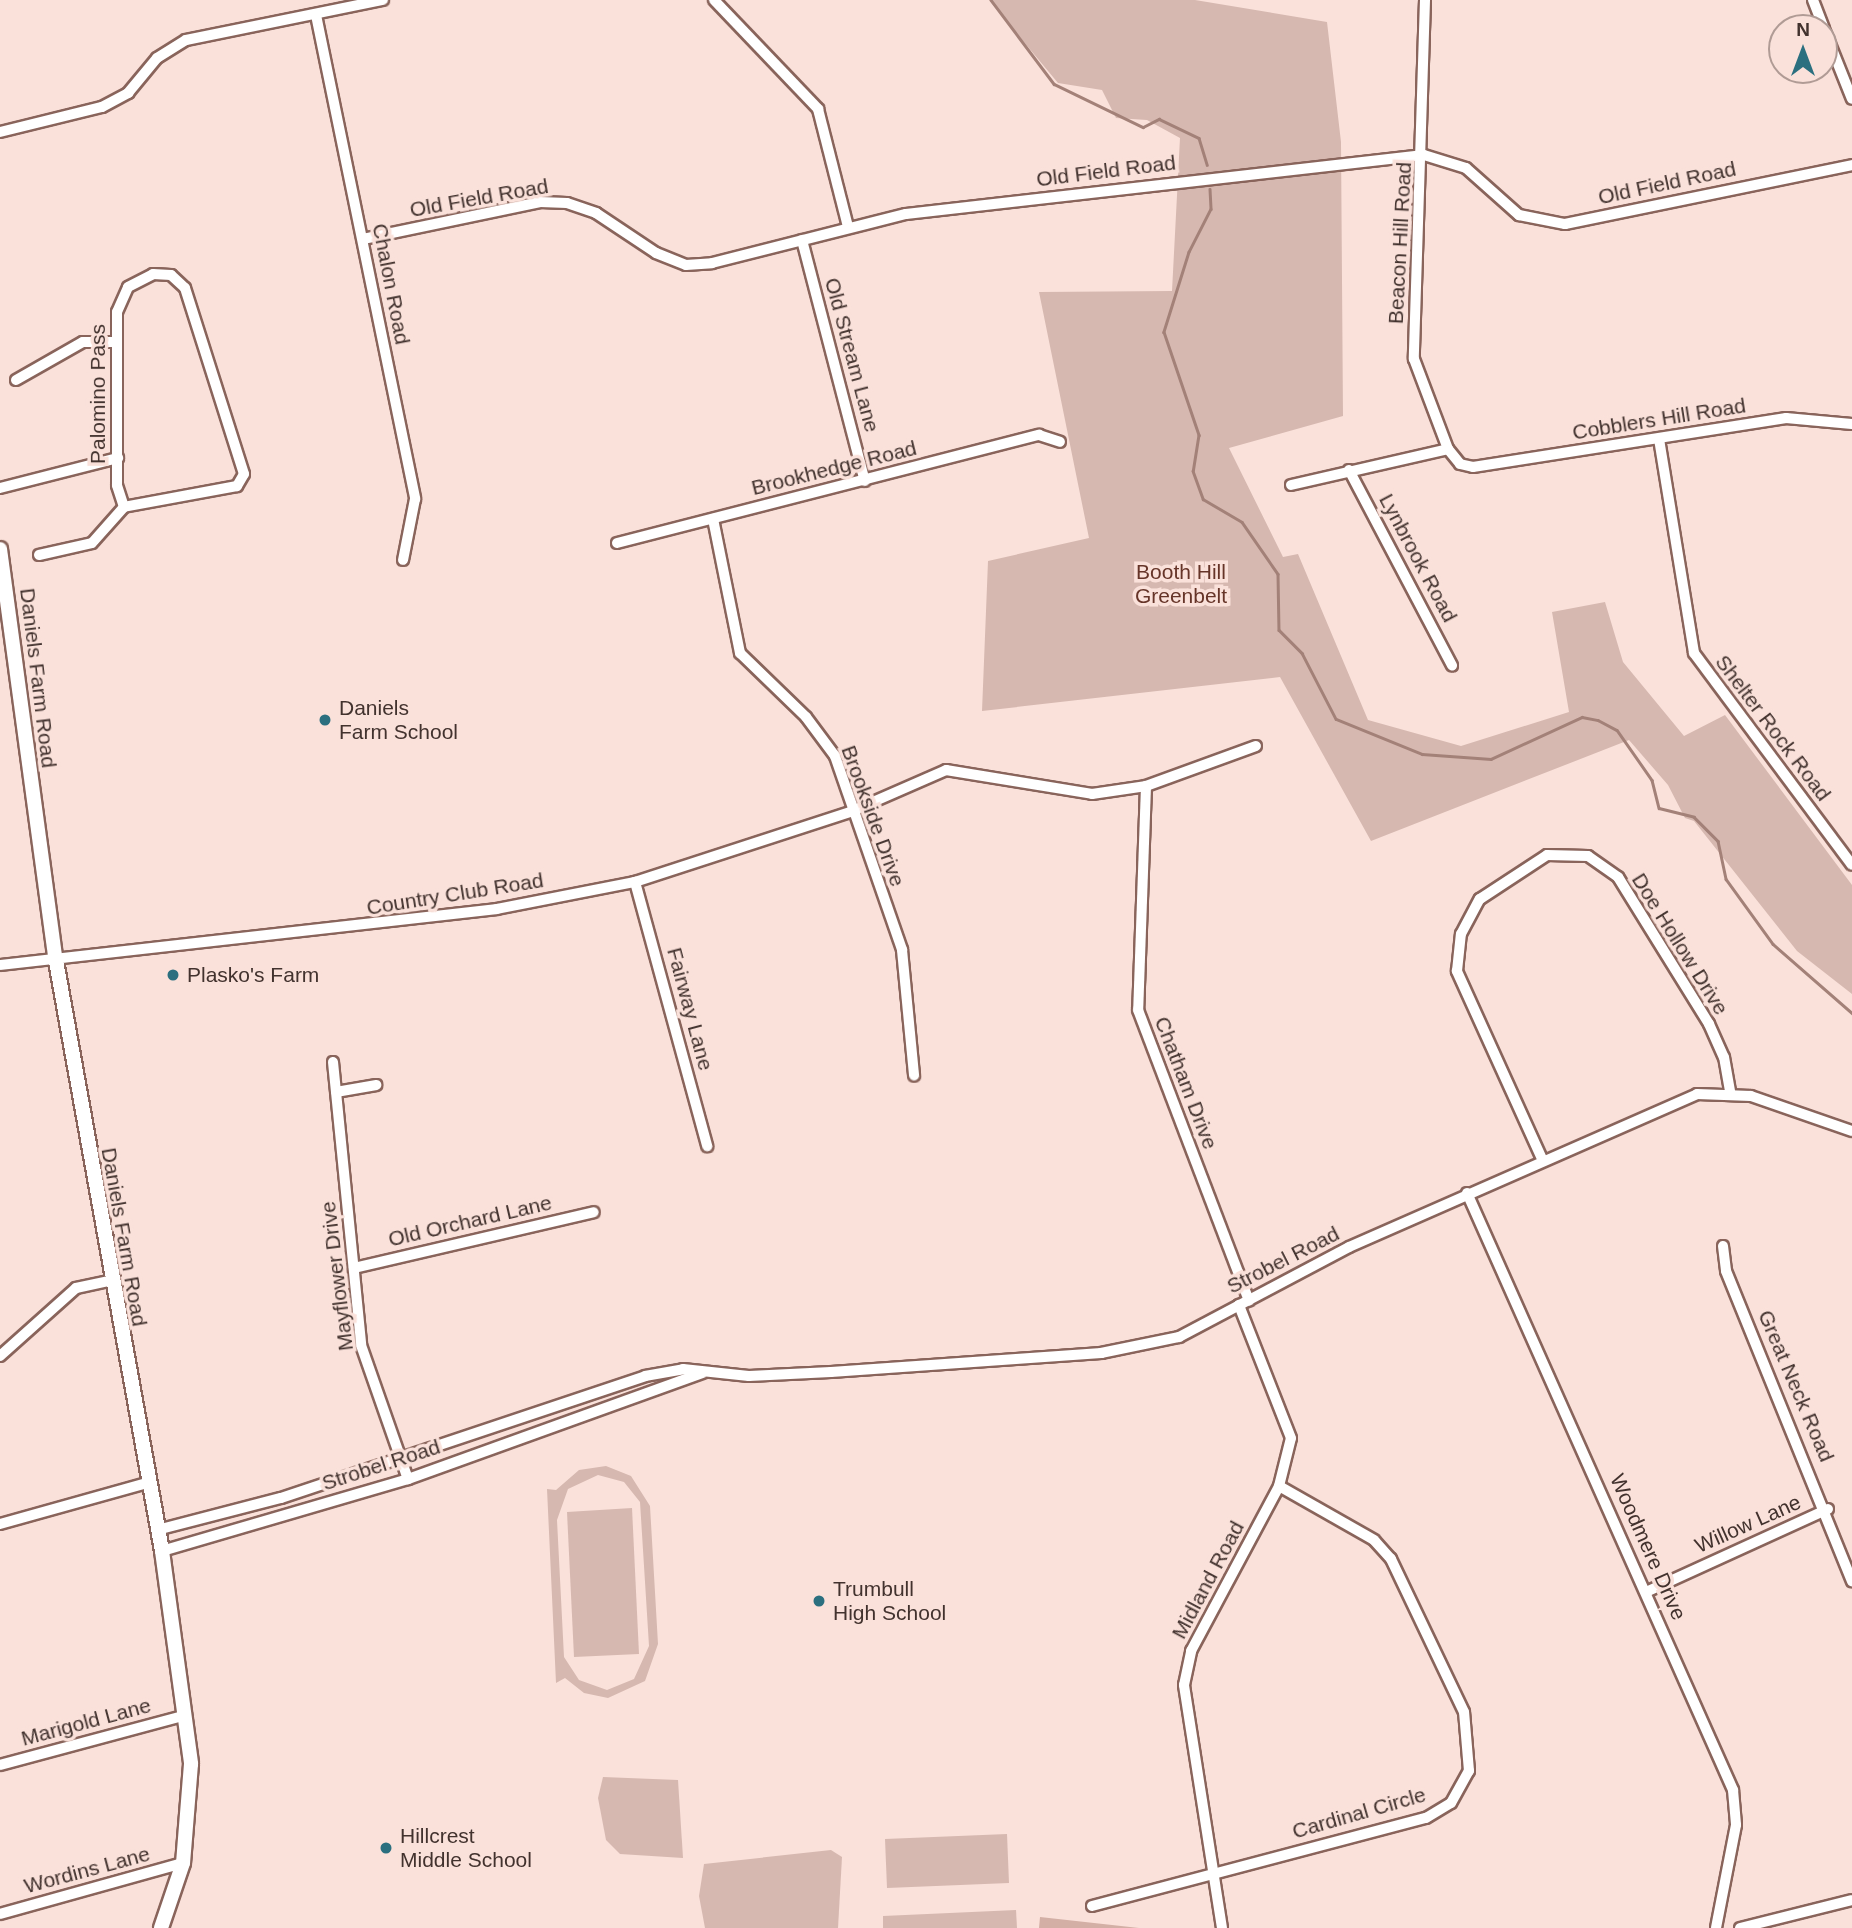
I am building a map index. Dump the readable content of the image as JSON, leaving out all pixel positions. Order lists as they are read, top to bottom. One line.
{"streets":{"main road":["Daniels Farm Road"],"street":["Old Field Road","Beacon Hill Road","Chalon Road","Old Stream Lane","Palomino Pass","Cobblers Hill Road","Brookhedge Road","Lynbrook Road","Shelter Rock Road","Brookside Drive","Country Club Road","Doe Hollow Drive","Fairway Lane","Chatham Drive","Old Orchard Lane","Strobel Road","Mayflower Drive","Great Neck Road","Willow Lane","Woodmere Drive","Midland Road","Marigold Lane","Cardinal Circle","Wordins Lane"]},"crossings":[["Old Field Road","Beacon Hill Road"],["Old Field Road","Chalon Road"],["Old Field Road","Old Stream Lane"],["Beacon Hill Road","Cobblers Hill Road"],["Old Stream Lane","Brookhedge Road"],["Cobblers Hill Road","Shelter Rock Road"],["Brookhedge Road","Brookside Drive"],["Daniels Farm Road","Country Club Road"],["Daniels Farm Road","Strobel Road"],["Daniels Farm Road","Marigold Lane"],["Daniels Farm Road","Wordins Lane"],["Brookside Drive","Country Club Road"],["Country Club Road","Fairway Lane"],["Country Club Road","Chatham Drive"],["Doe Hollow Drive","Strobel Road"],["Chatham Drive","Strobel Road"],["Chatham Drive","Midland Road"],["Old Orchard Lane","Mayflower Drive"],["Strobel Road","Mayflower Drive"],["Strobel Road","Woodmere Drive"],["Strobel Road","Midland Road"],["Great Neck Road","Willow Lane"],["Willow Lane","Woodmere Drive"],["Midland Road","Cardinal Circle"]],"parks":["Booth Hill Greenbelt"],"places":["Daniels Farm School","Plasko's Farm","Trumbull High School","Hillcrest Middle School"],"north":"top"}
